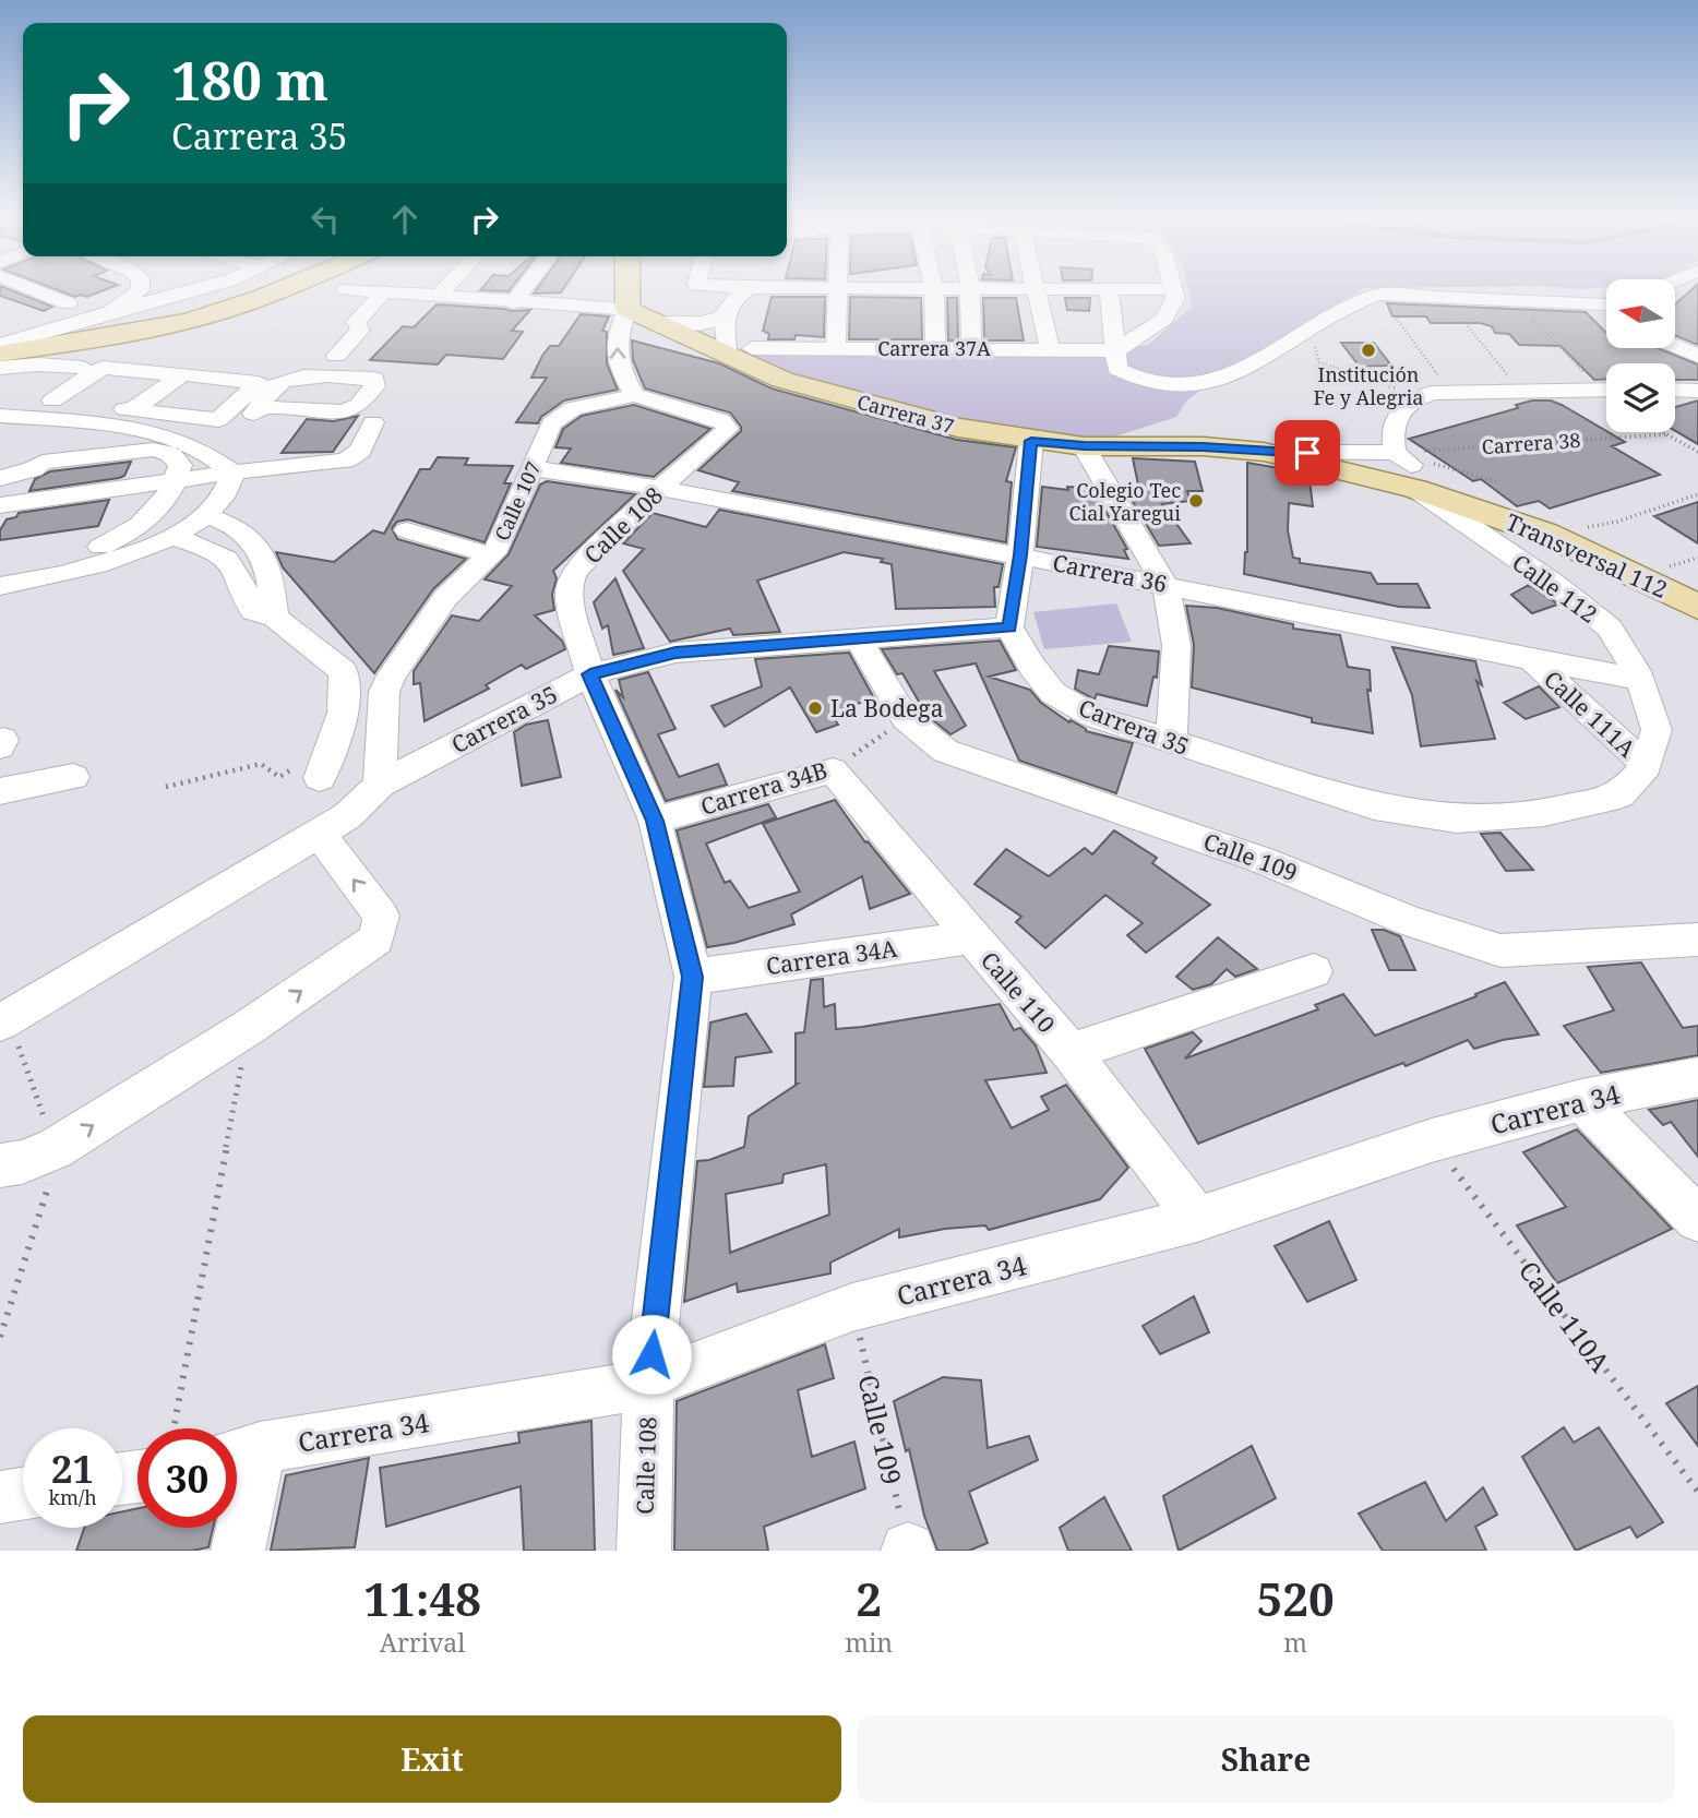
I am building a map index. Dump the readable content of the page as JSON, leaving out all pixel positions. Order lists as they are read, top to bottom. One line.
{"streets":{"main road":["Carrera 37","Transversal 112"],"street":["Carrera 37A","Calle 107","Calle 108","Carrera 36","Calle 112","Calle 111A","Carrera 35","Carrera 34B","Calle 109","Carrera 34A","Calle 110","Carrera 34"],"path":["Carrera 38","Calle 110A"]},"crossings":[["Carrera 37A","Carrera 37"],["Carrera 37","Carrera 38"],["Carrera 37","Transversal 112"],["Carrera 37","Calle 112"],["Carrera 38","Transversal 112"],["Calle 107","Calle 108"],["Calle 107","Carrera 36"],["Calle 107","Carrera 35"],["Calle 108","Carrera 36"],["Calle 108","Carrera 35"],["Calle 108","Carrera 34B"],["Calle 108","Carrera 34A"],["Calle 108","Carrera 34"],["Carrera 36","Calle 112"],["Carrera 36","Calle 111A"],["Calle 112","Calle 111A"],["Calle 112","Carrera 35"],["Calle 111A","Carrera 35"],["Carrera 35","Calle 109"],["Carrera 34B","Calle 109"],["Carrera 34B","Calle 110"],["Calle 109","Carrera 34"],["Carrera 34A","Calle 110"],["Calle 110","Carrera 34"],["Carrera 34","Calle 110A"]],"places":["Institución Fe y Alegria","Colegio Tec Cial Yaregui","La Bodega"],"north":"left","page":{"turn":["180 m","Carrera 35"],"speed":"21 km/h","limit":"30","eta":["11:48","Arrival","2","min","520","m"],"buttons":["Exit","Share"]}}
